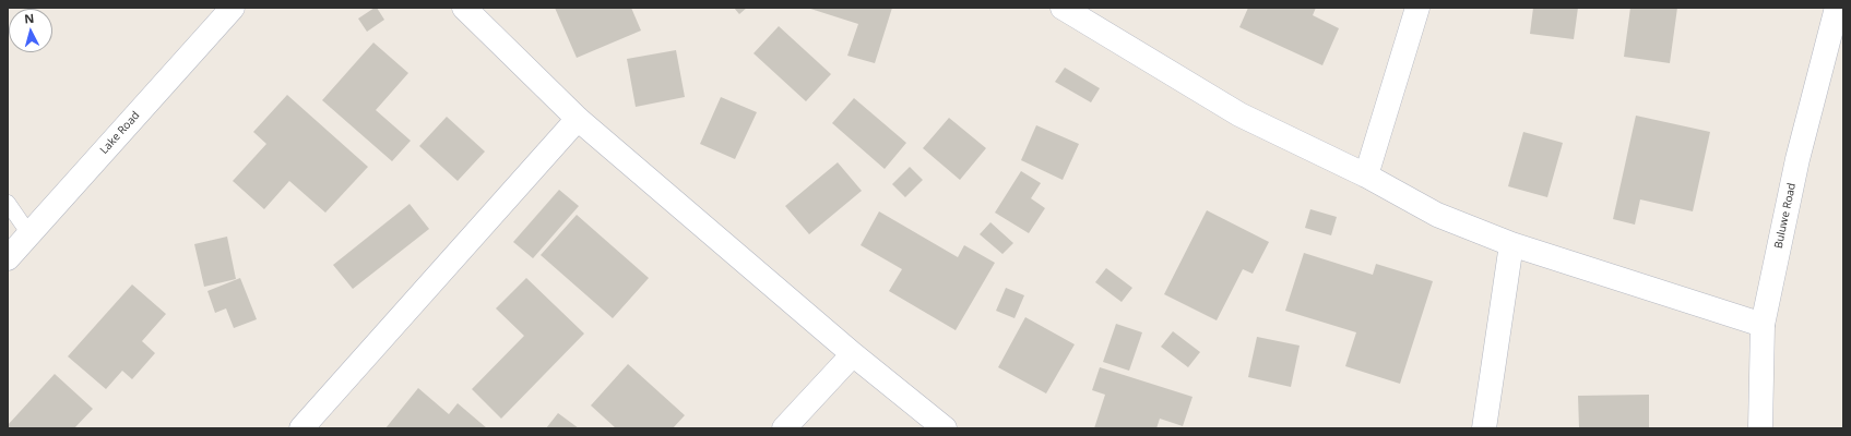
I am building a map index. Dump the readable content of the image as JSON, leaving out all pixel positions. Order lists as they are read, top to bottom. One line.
{"streets":{"street":["Lake Road","Buluwe Road"]},"north":"top"}
